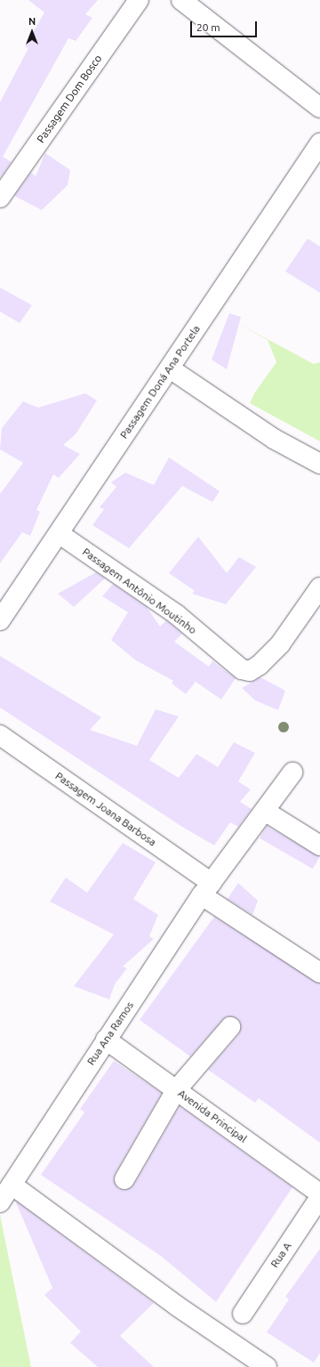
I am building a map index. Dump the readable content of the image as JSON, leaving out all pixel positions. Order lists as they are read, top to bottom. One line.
{"streets":{"street":["Passagem Dom Bosco","Passagem Doná Ana Portela","Passagem Antônio Moutinho","Passagem Joana Barbosa","Rua Ana Ramos","Avenida Principal","Rua A"]},"crossings":[["Passagem Doná Ana Portela","Passagem Antônio Moutinho"],["Passagem Joana Barbosa","Rua Ana Ramos"],["Rua Ana Ramos","Avenida Principal"]],"scale_bar":"20 m","north":"top"}
